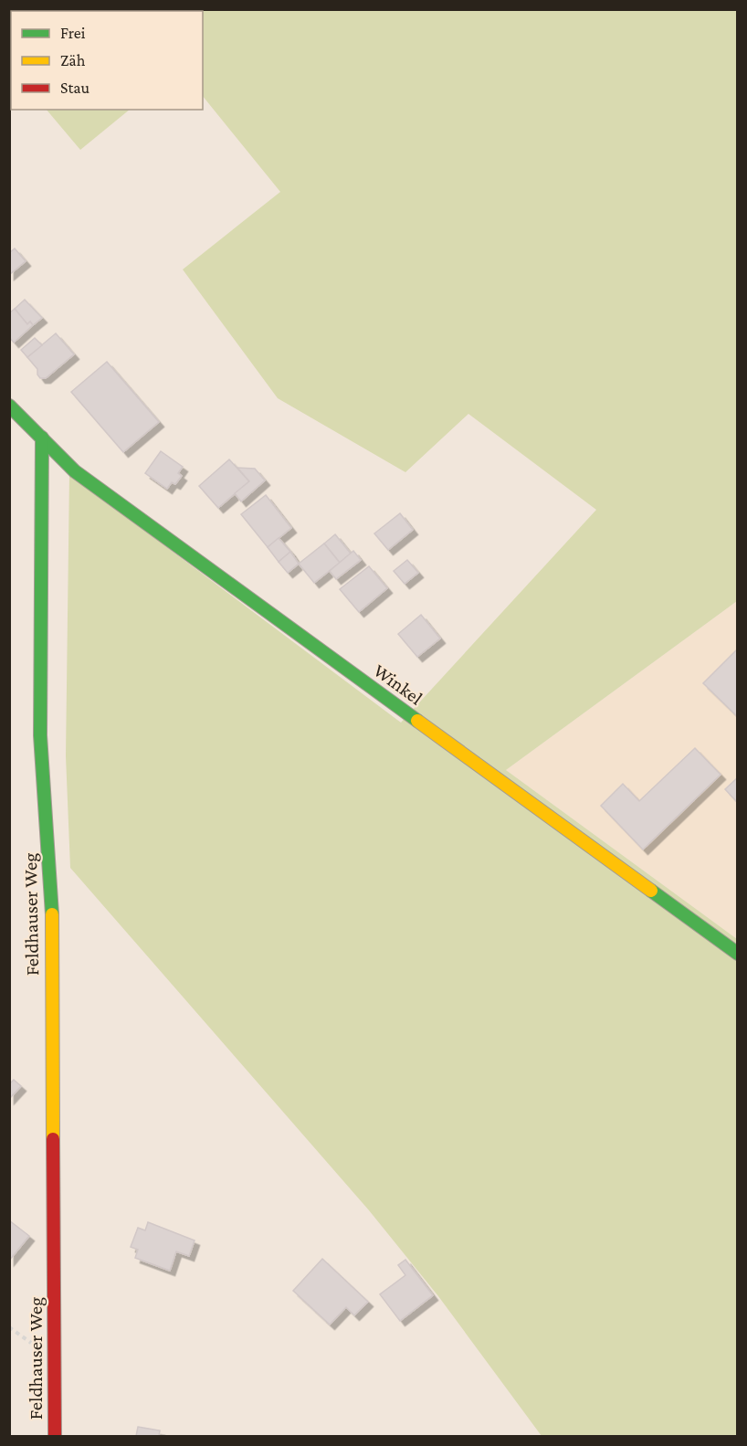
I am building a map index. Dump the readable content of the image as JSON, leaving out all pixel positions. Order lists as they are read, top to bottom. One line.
{"streets":{"street":["Winkel","Feldhauser Weg"]},"crossings":[["Winkel","Feldhauser Weg"]],"legend":["Frei","Zäh","Stau"]}
